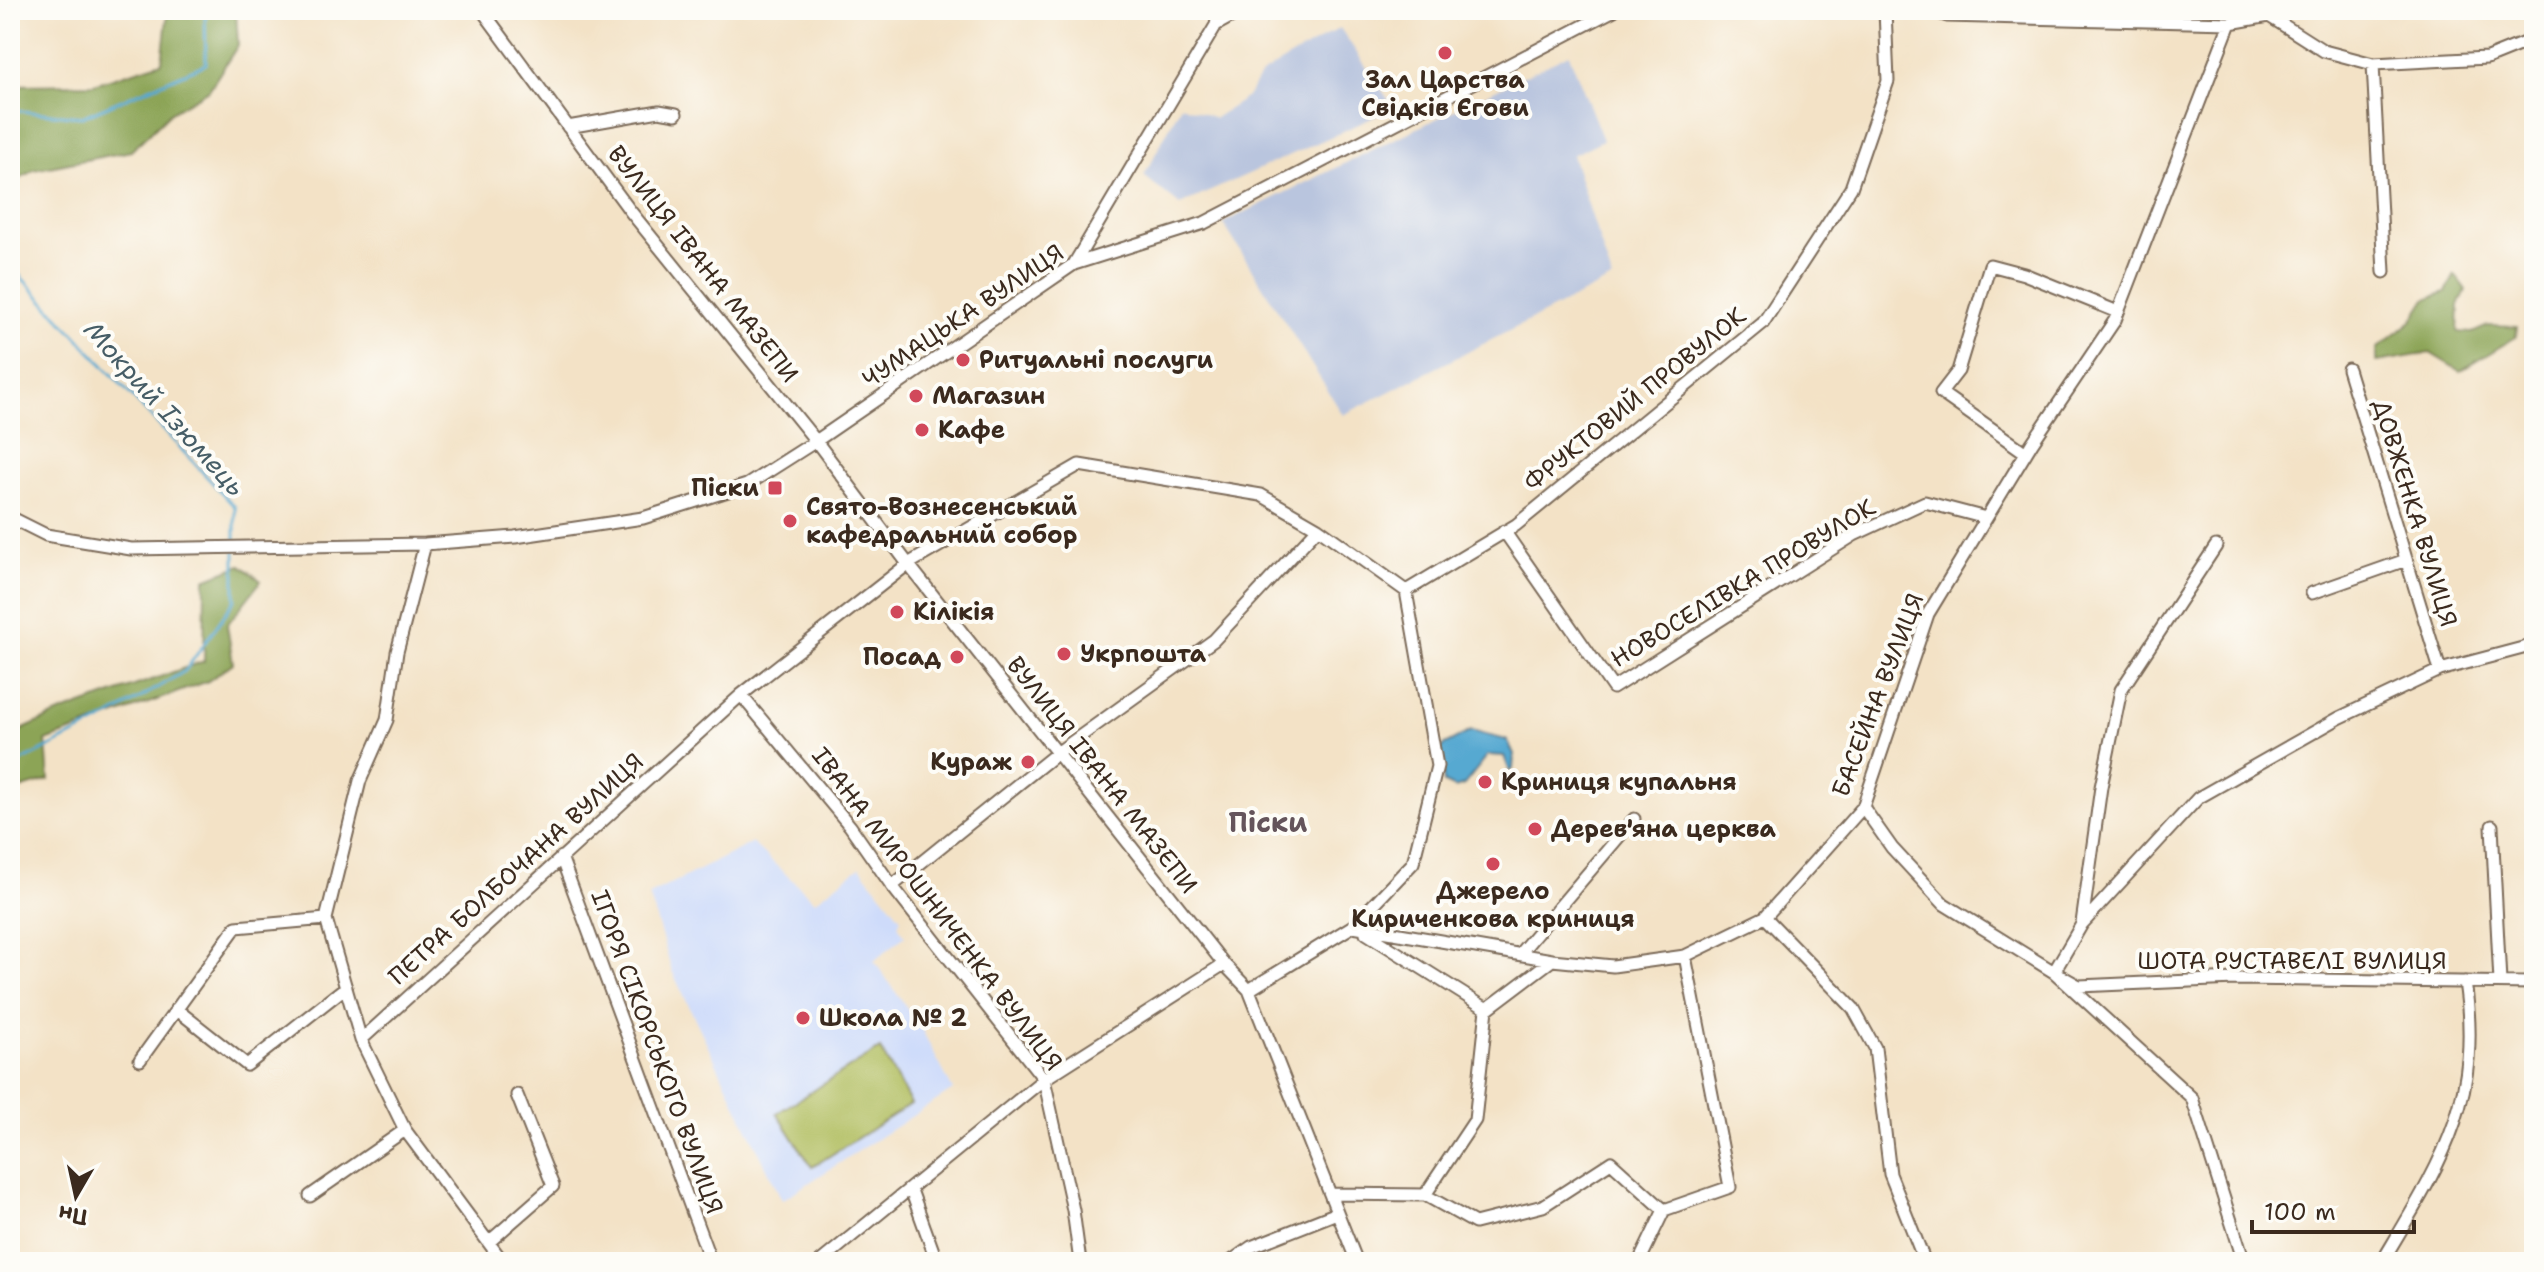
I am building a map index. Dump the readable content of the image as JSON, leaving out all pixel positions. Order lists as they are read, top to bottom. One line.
{"streets":{"street":["ВУЛИЦЯ ІВАНА МАЗЕПИ","ЧУМАЦЬКА ВУЛИЦЯ","ФРУКТОВИЙ ПРОВУЛОК","ДОВЖЕНКА ВУЛИЦЯ","НОВОСЕЛІВКА ПРОВУЛОК","БАСЕЙНА ВУЛИЦЯ","ПЕТРА БОЛБОЧАНА ВУЛИЦЯ","ІВАНА МИРОШНИЧЕНКА ВУЛИЦЯ","ШОТА РУСТАВЕЛІ ВУЛИЦЯ","ІГОРЯ СІКОРСЬКОГО ВУЛИЦЯ"]},"crossings":[["ВУЛИЦЯ ІВАНА МАЗЕПИ","ЧУМАЦЬКА ВУЛИЦЯ"],["ВУЛИЦЯ ІВАНА МАЗЕПИ","ПЕТРА БОЛБОЧАНА ВУЛИЦЯ"],["ФРУКТОВИЙ ПРОВУЛОК","НОВОСЕЛІВКА ПРОВУЛОК"],["ФРУКТОВИЙ ПРОВУЛОК","ПЕТРА БОЛБОЧАНА ВУЛИЦЯ"],["НОВОСЕЛІВКА ПРОВУЛОК","БАСЕЙНА ВУЛИЦЯ"],["ПЕТРА БОЛБОЧАНА ВУЛИЦЯ","ІВАНА МИРОШНИЧЕНКА ВУЛИЦЯ"],["ПЕТРА БОЛБОЧАНА ВУЛИЦЯ","ІГОРЯ СІКОРСЬКОГО ВУЛИЦЯ"]],"districts":["Піски"],"water":["Мокрий Ізюмець"],"places":{"other":["Зал Царства Свідків Єгови","Ритуальні послуги","Магазин","Кафе","Свято-Вознесенський кафедральний собор","Кілікія","Укрпошта","Посад","Кураж","Криниця купальня","Дерев'яна церква","Джерело Кириченкова криниця","Школа № 2"],"transit":["Піски"]},"scale_bar":"100 m","north":"bottom"}
